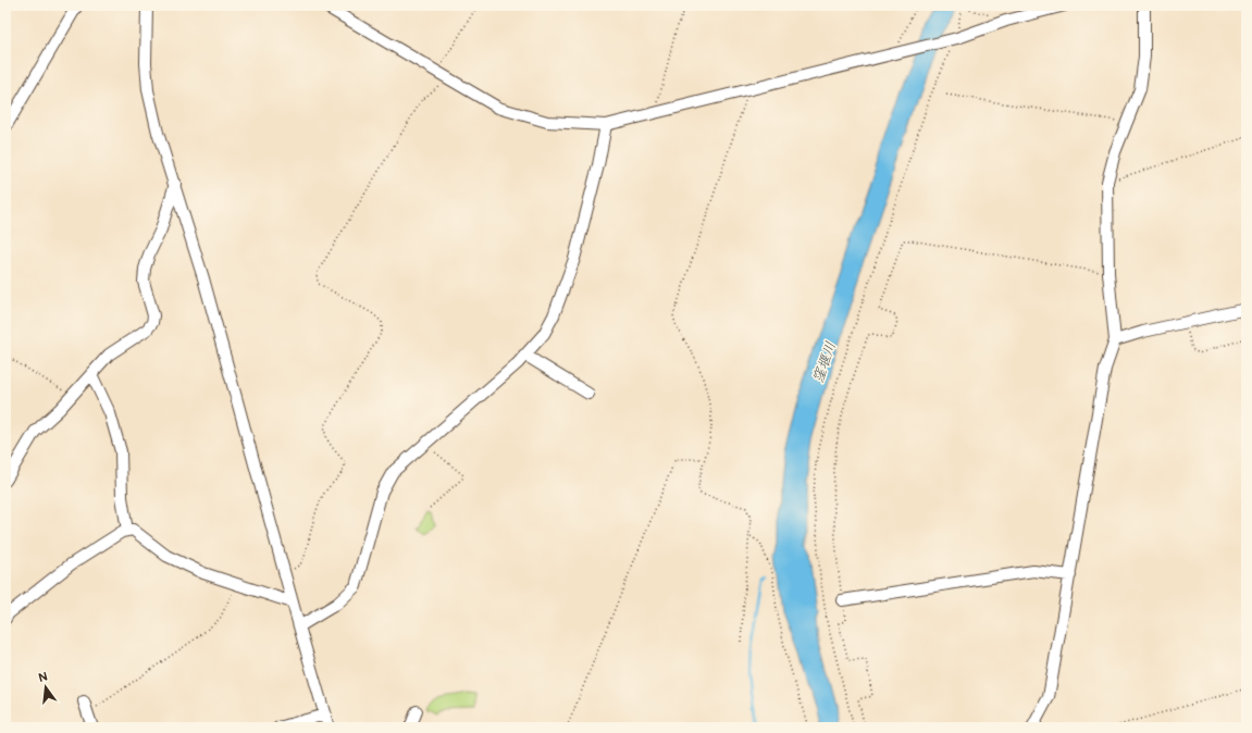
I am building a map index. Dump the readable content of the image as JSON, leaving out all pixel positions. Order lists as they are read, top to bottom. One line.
{"water":["窪堰川"],"north":"top"}
